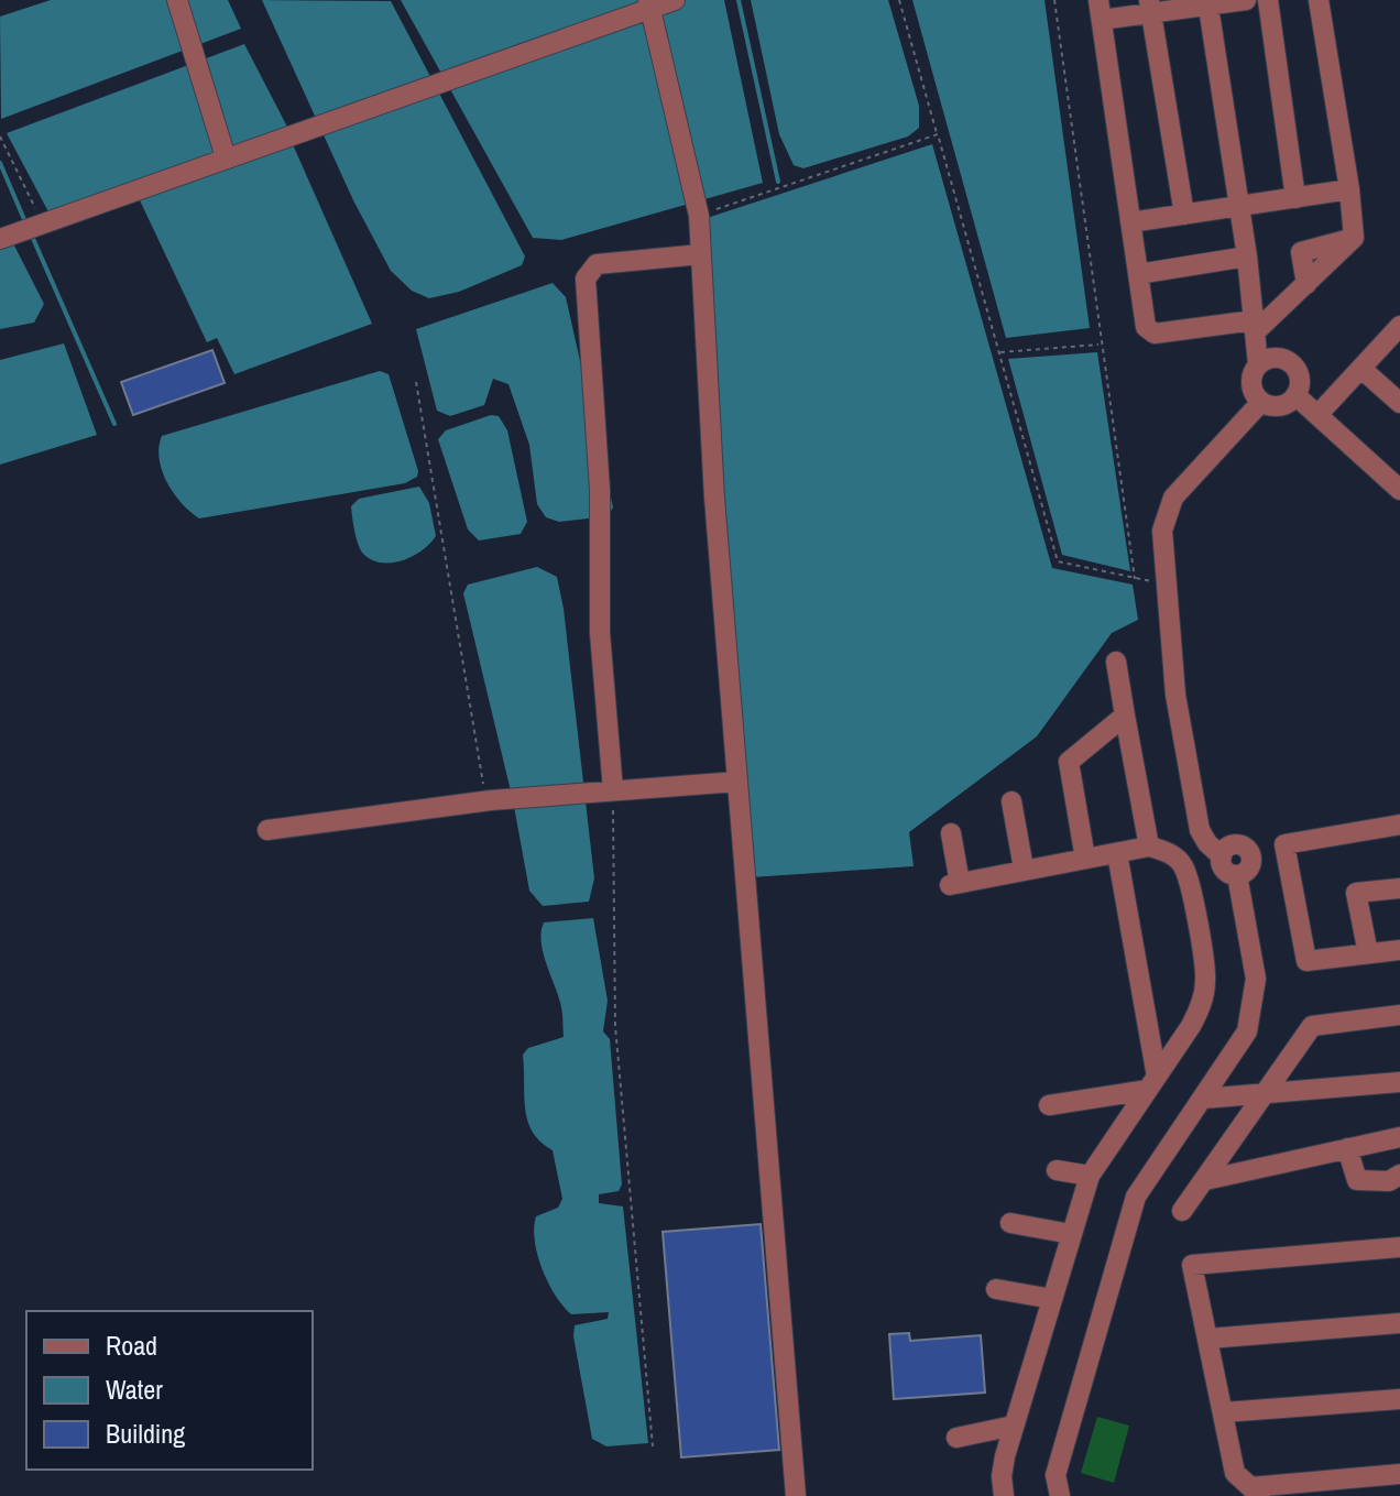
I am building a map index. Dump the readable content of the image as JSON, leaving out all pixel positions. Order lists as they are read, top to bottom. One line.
{"legend":["Road","Water","Building"]}
